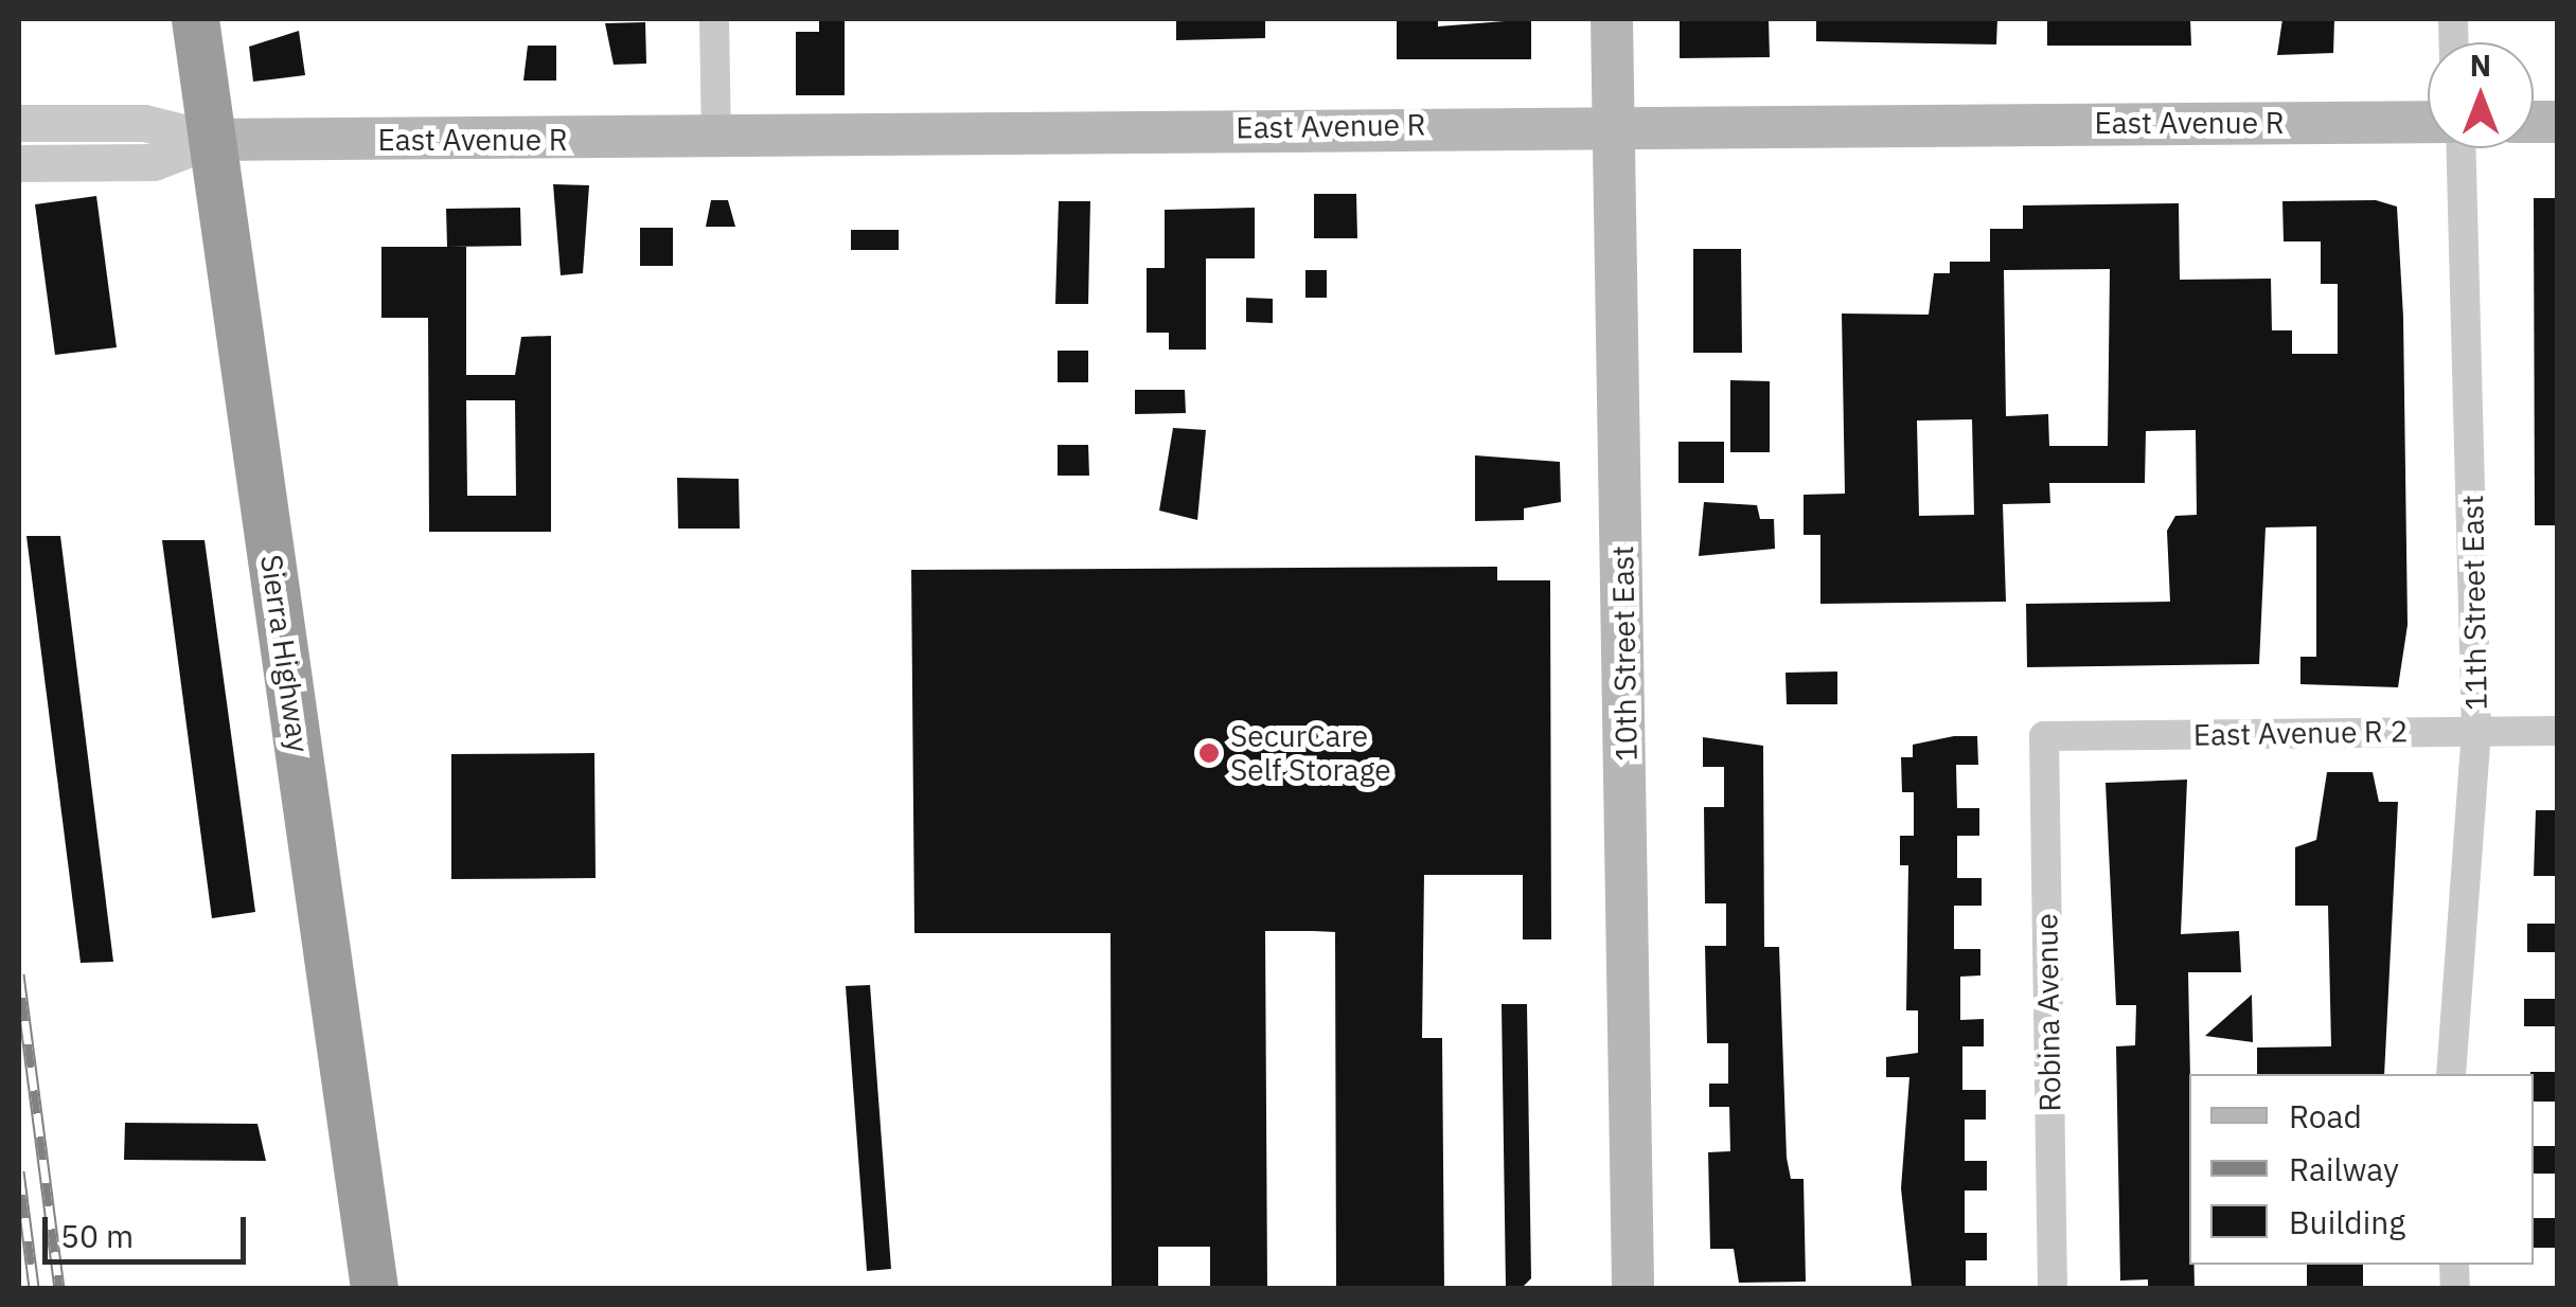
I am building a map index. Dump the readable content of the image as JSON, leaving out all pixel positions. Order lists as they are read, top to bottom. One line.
{"streets":{"highway":["Sierra Highway"],"main road":["East Avenue R","10th Street East"],"street":["11th Street East","East Avenue R 2","Robina Avenue"]},"crossings":[["East Avenue R","Sierra Highway"],["East Avenue R","10th Street East"],["11th Street East","East Avenue R 2"],["East Avenue R 2","Robina Avenue"]],"places":["SecurCare Self Storage"],"legend":["Road","Railway","Building"],"scale_bar":"50 m","north":"top"}
